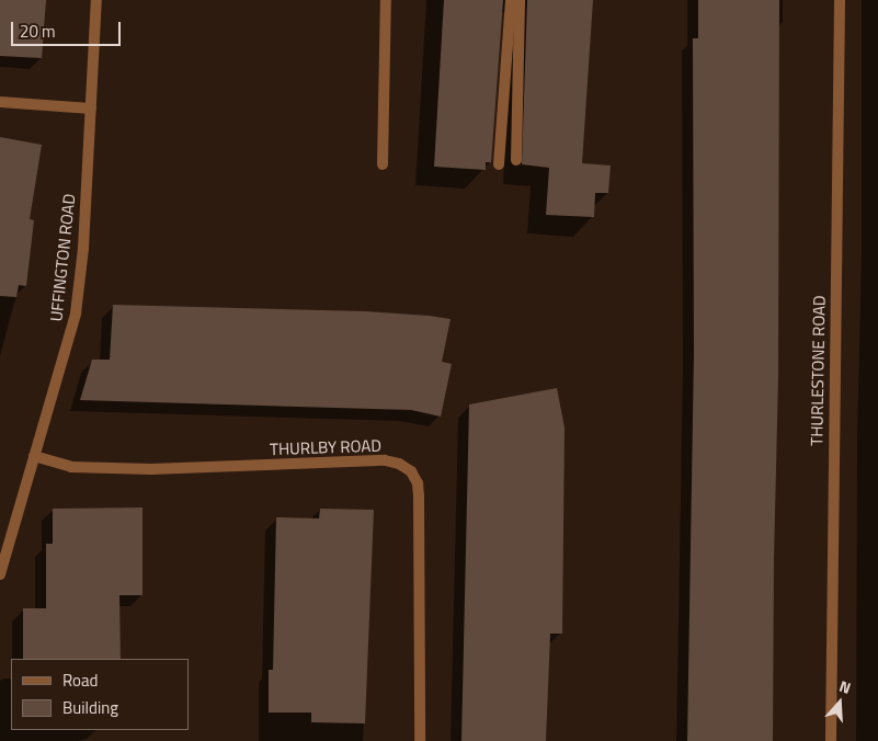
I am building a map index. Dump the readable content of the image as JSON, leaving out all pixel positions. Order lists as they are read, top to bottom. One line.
{"streets":{"street":["UFFINGTON ROAD","THURLESTONE ROAD","THURLBY ROAD"]},"crossings":[["UFFINGTON ROAD","THURLBY ROAD"]],"legend":["Road","Building"],"scale_bar":"20 m","north":"top"}
